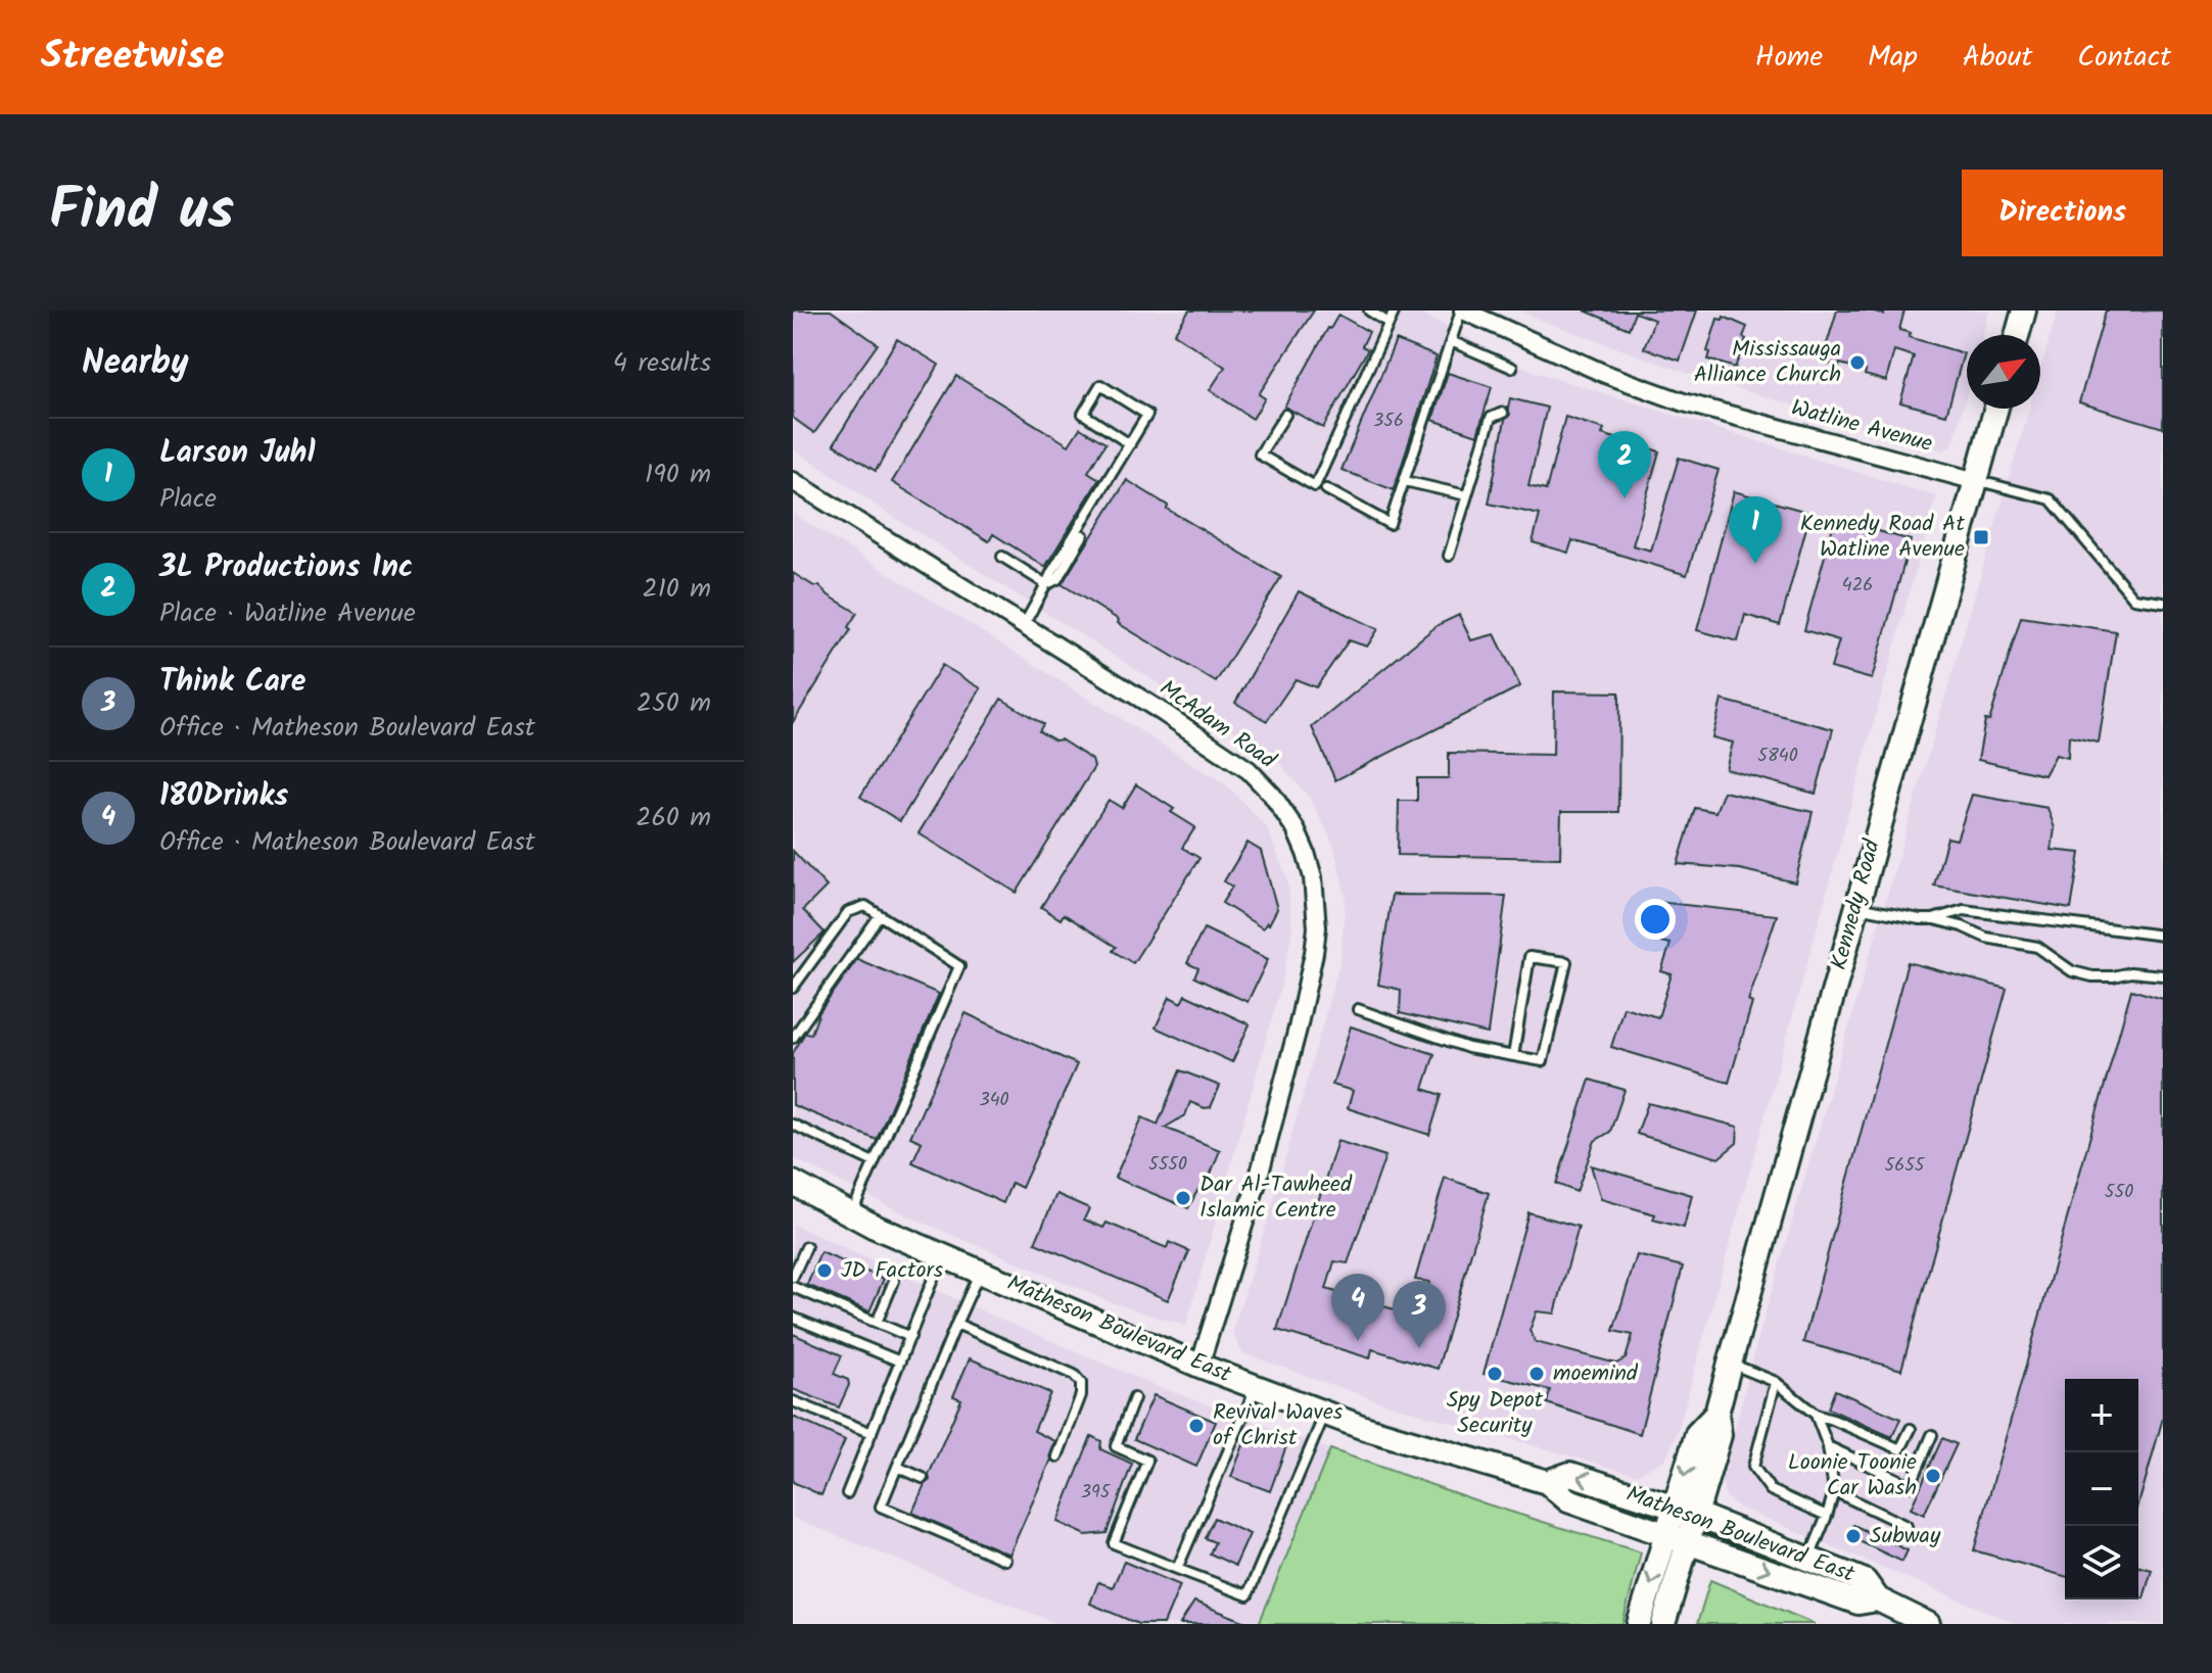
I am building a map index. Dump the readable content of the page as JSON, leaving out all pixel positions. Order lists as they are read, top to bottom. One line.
{"streets":{"street":["Watline Avenue","McAdam Road","Kennedy Road","Matheson Boulevard East"]},"crossings":[["Watline Avenue","Kennedy Road"],["McAdam Road","Matheson Boulevard East"],["Kennedy Road","Matheson Boulevard East"]],"places":{"other":["Mississauga Alliance Church","Dar Al-Tawheed Islamic Centre","JD Factors","Spy Depot Security","moemind","Revival Waves of Christ","Loonie Toonie Car Wash","Subway"],"transit":["Kennedy Road At Watline Avenue"]},"house_numbers":["356","426","5840","340","5550","5655","550","395"],"north":"top right","page":{"header":"Streetwise","nav":["Home","Map","About","Contact"],"title":"Find us","buttons":"Directions","heading":["Nearby","4 results"],"list":[{"mark":"1","name":"Larson Juhl","note":"Place","value":"190 m"},{"mark":"2","name":"3L Productions Inc","note":"Place · Watline Avenue","value":"210 m"},{"mark":"3","name":"Think Care","note":"Office · Matheson Boulevard East","value":"250 m"},{"mark":"4","name":"180Drinks","note":"Office · Matheson Boulevard East","value":"260 m"}],"pins":["2","1","4","3"],"map_buttons":["+","−"]}}
